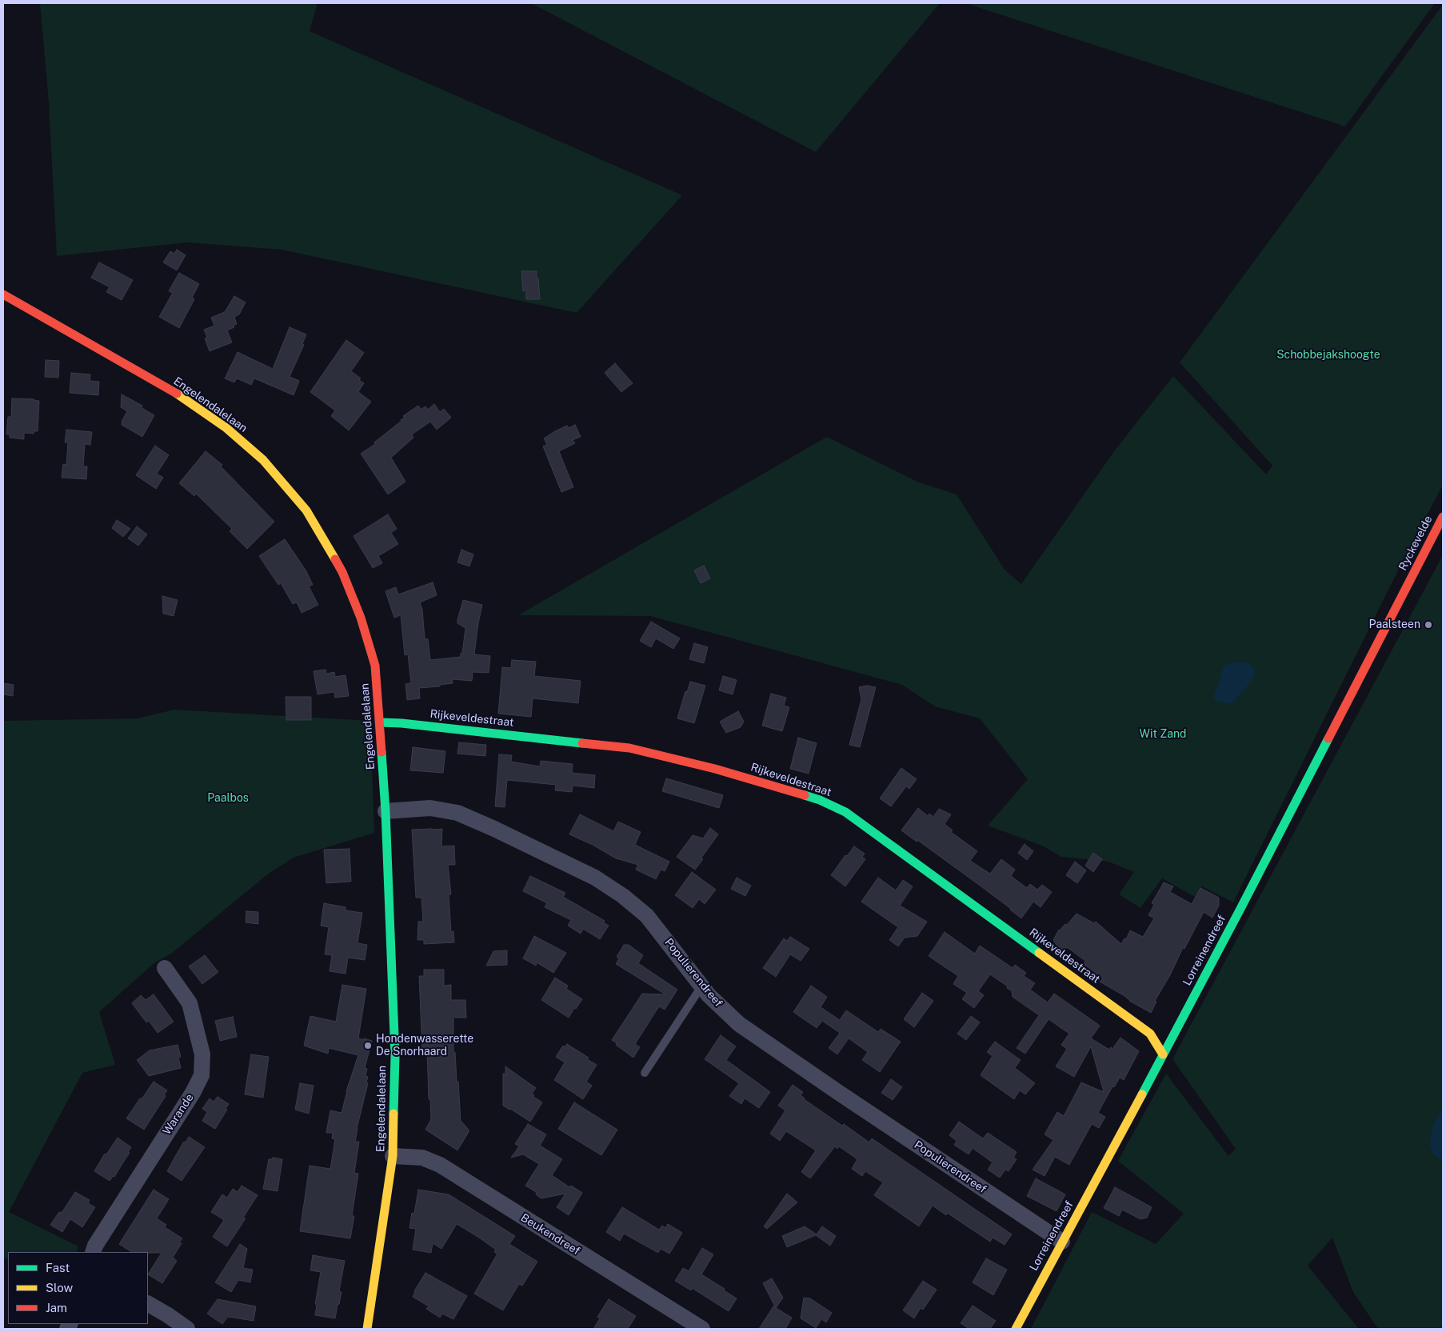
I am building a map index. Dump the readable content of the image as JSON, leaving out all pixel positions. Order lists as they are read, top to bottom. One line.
{"streets":{"street":["Engelendalelaan","Ryckevelde","Rijkeveldestraat","Lorreinendreef","Populierendreef","Warande","Beukendreef"]},"crossings":[["Engelendalelaan","Rijkeveldestraat"],["Engelendalelaan","Populierendreef"],["Engelendalelaan","Beukendreef"],["Ryckevelde","Lorreinendreef"],["Rijkeveldestraat","Lorreinendreef"],["Lorreinendreef","Populierendreef"]],"parks":["Schobbejakshoogte","Wit Zand","Paalbos"],"places":["Paalsteen","Hondenwasserette De Snorhaard"],"legend":["Fast","Slow","Jam"]}
